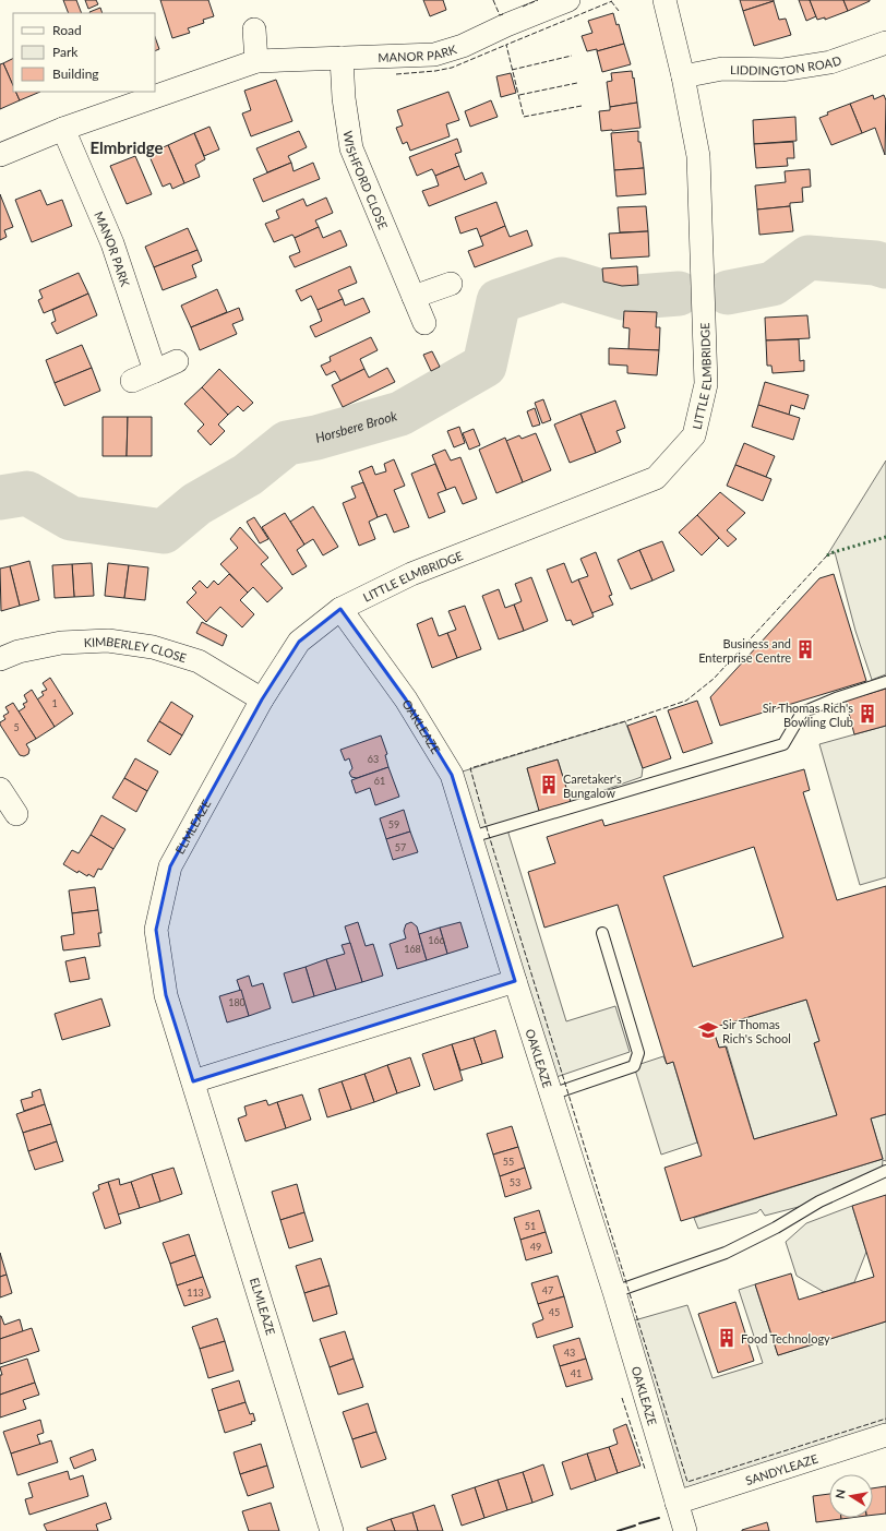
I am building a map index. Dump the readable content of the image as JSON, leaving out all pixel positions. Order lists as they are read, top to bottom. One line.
{"streets":{"street":["MANOR PARK","LIDDINGTON ROAD","WISHFORD CLOSE","LITTLE ELMBRIDGE","KIMBERLEY CLOSE","OAKLEAZE","ELMLEAZE","SANDYLEAZE"]},"crossings":[["MANOR PARK","WISHFORD CLOSE"],["LIDDINGTON ROAD","LITTLE ELMBRIDGE"],["LITTLE ELMBRIDGE","OAKLEAZE"],["LITTLE ELMBRIDGE","ELMLEAZE"],["KIMBERLEY CLOSE","ELMLEAZE"],["OAKLEAZE","ELMLEAZE"],["OAKLEAZE","SANDYLEAZE"]],"districts":["Elmbridge"],"water":["Horsbere Brook"],"places":{"building":["Business and Enterprise Centre","Sir Thomas Rich's Bowling Club","Caretaker's Bungalow","Food Technology"],"school or university":["Sir Thomas Rich's School"]},"house_numbers":["1","5","63","61","59","57","166","168","180","55","53","51","49","47","113","45","43","41"],"legend":["Road","Park","Building"],"north":"left"}
